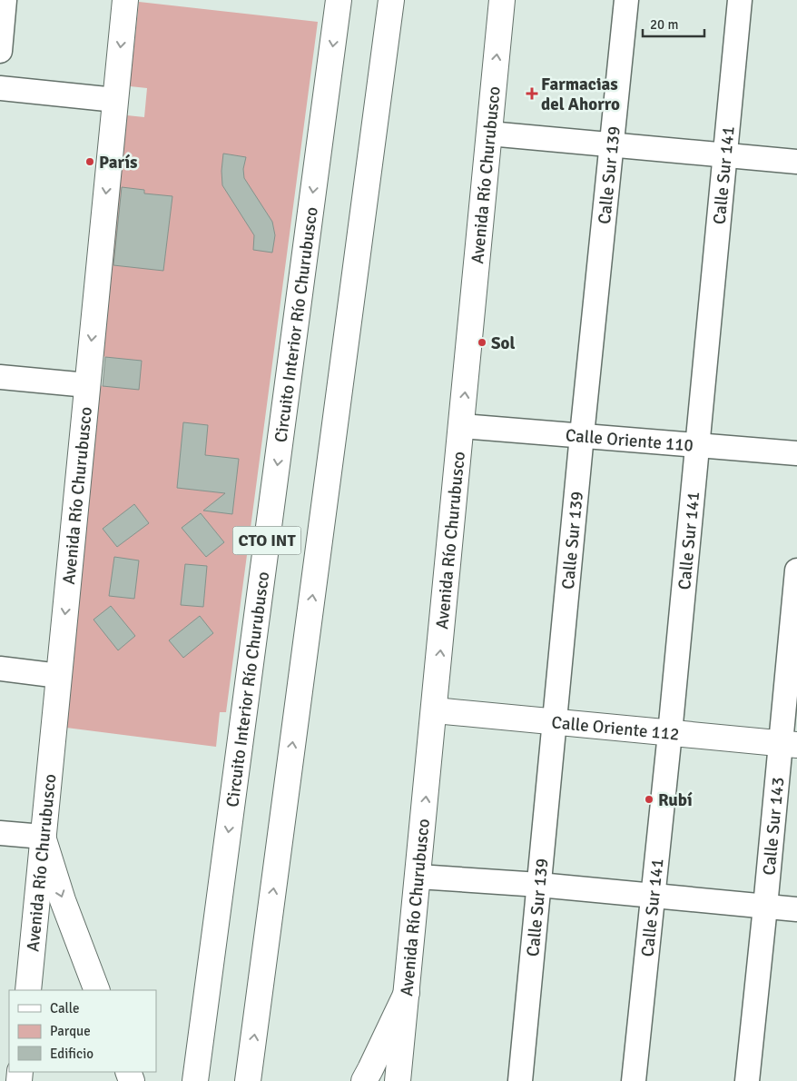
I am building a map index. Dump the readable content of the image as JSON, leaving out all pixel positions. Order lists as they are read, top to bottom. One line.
{"streets":{"main road":["Avenida Río Churubusco","Circuito Interior Río Churubusco","CTO INT","Calle Oriente 112"],"street":["Calle Sur 139","Calle Sur 141","Calle Oriente 110","Calle Sur 143"]},"crossings":[["Avenida Río Churubusco","Calle Oriente 110"],["Avenida Río Churubusco","Calle Oriente 112"],["Calle Sur 139","Calle Oriente 110"],["Calle Sur 139","Calle Oriente 112"],["Calle Sur 141","Calle Oriente 110"],["Calle Sur 141","Calle Oriente 112"],["Calle Oriente 112","Calle Sur 143"]],"places":{"health":["Farmacias del Ahorro"],"other":["París","Sol","Rubí"]},"legend":["Calle","Parque","Edificio"],"scale_bar":"20 m"}
